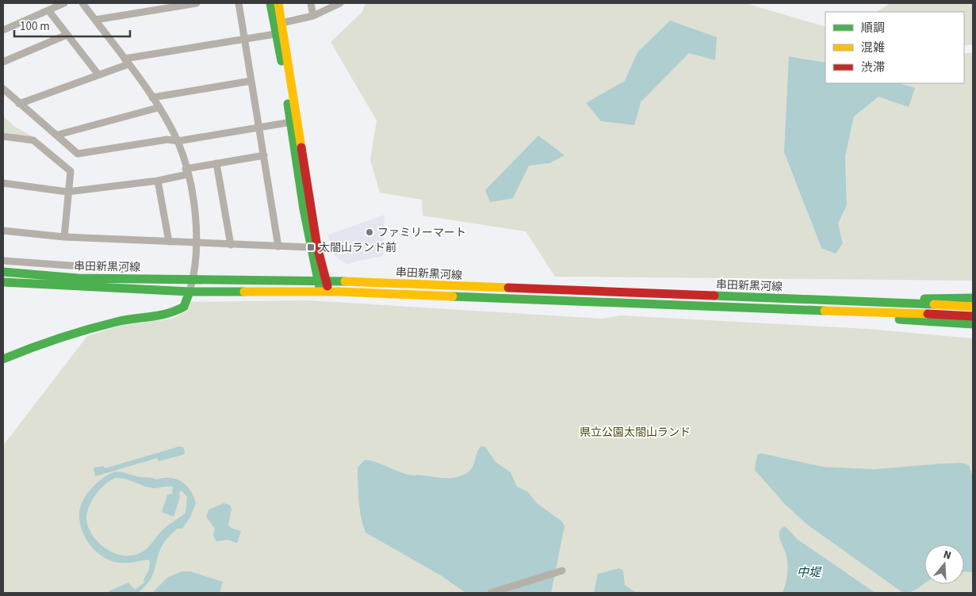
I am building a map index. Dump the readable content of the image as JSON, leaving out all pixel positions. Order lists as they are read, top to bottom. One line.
{"streets":{"main road":["串田新黒河線"]},"water":["中堤"],"parks":["県立公園太閤山ランド"],"places":{"other":["ファミリーマート"],"transit":["太閤山ランド前"]},"legend":["順調","混雑","渋滞"],"scale_bar":"100 m","north":"top"}
